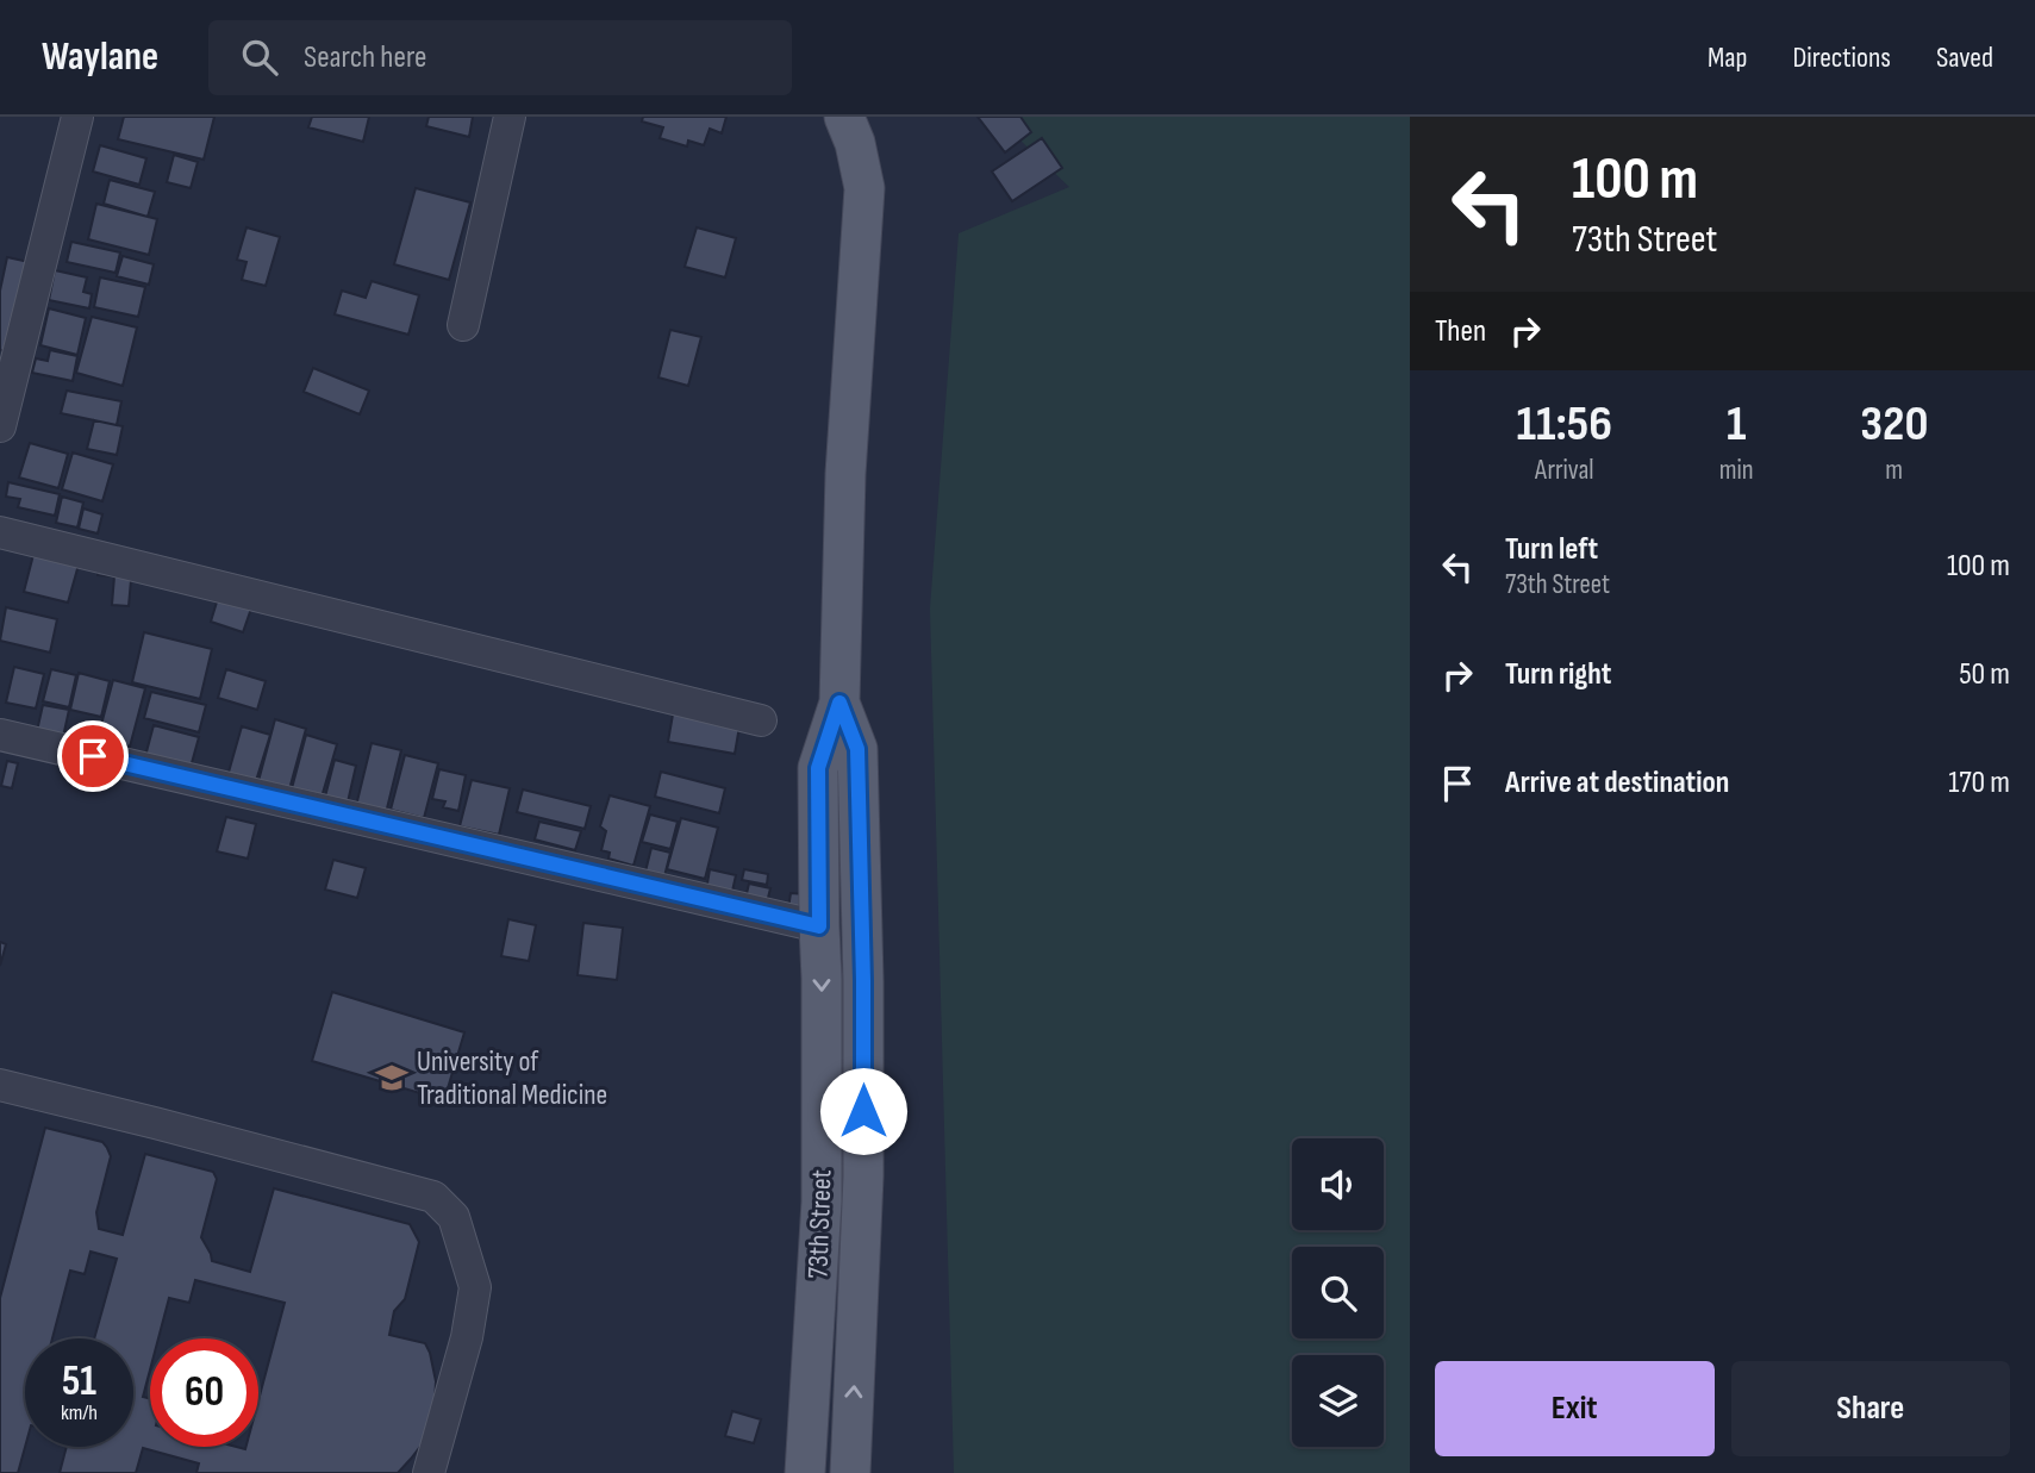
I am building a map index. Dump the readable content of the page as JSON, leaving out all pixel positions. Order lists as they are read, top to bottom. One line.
{"streets":{"main road":["73th Street"]},"places":{"school or university":["University of Traditional Medicine"]},"page":{"header":"Waylane","search":"Search here","nav":["Map","Directions","Saved"],"turn":["100 m","73th Street"],"then":"Then","eta":["11:56","Arrival","1","min","320","m"],"list":[{"name":"Turn left","note":"73th Street","value":"100 m"},{"name":"Turn right","value":"50 m"},{"name":"Arrive at destination","value":"170 m"}],"speed":"51 km/h","limit":"60","buttons":["Exit","Share"]}}
